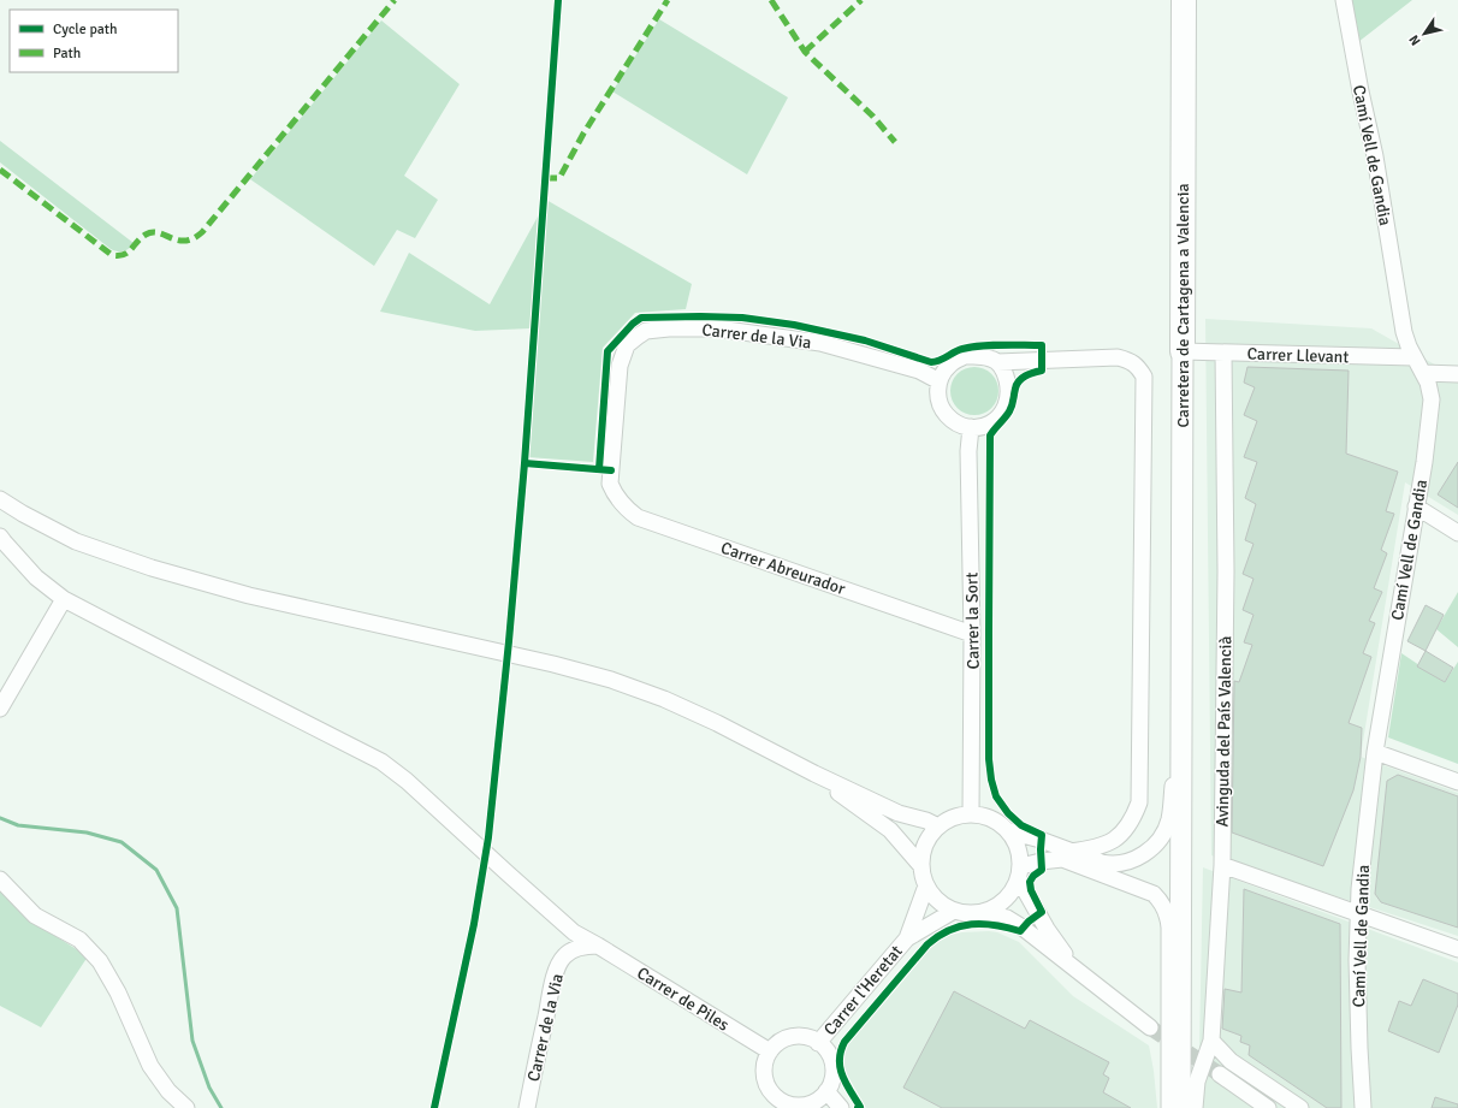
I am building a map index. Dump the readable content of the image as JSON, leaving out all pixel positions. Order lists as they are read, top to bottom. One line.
{"streets":{"highway":["Carretera de Cartagena a Valencia"],"street":["Camí Vell de Gandia","Carrer de la Via","Carrer Llevant","Carrer Abreurador","Carrer la Sort","Avinguda del País Valencià","Carrer l'Heretat","Carrer de Piles"]},"crossings":[["Camí Vell de Gandia","Carrer Llevant"],["Carretera de Cartagena a Valencia","Carrer Llevant"],["Carrer de la Via","Carrer Abreurador"],["Carrer de la Via","Carrer la Sort"],["Carrer de la Via","Carrer de Piles"],["Carrer Llevant","Avinguda del País Valencià"],["Carrer Abreurador","Carrer la Sort"],["Carrer la Sort","Carrer l'Heretat"],["Carrer l'Heretat","Carrer de Piles"]],"legend":["Cycle path","Path"],"north":"bottom left"}
